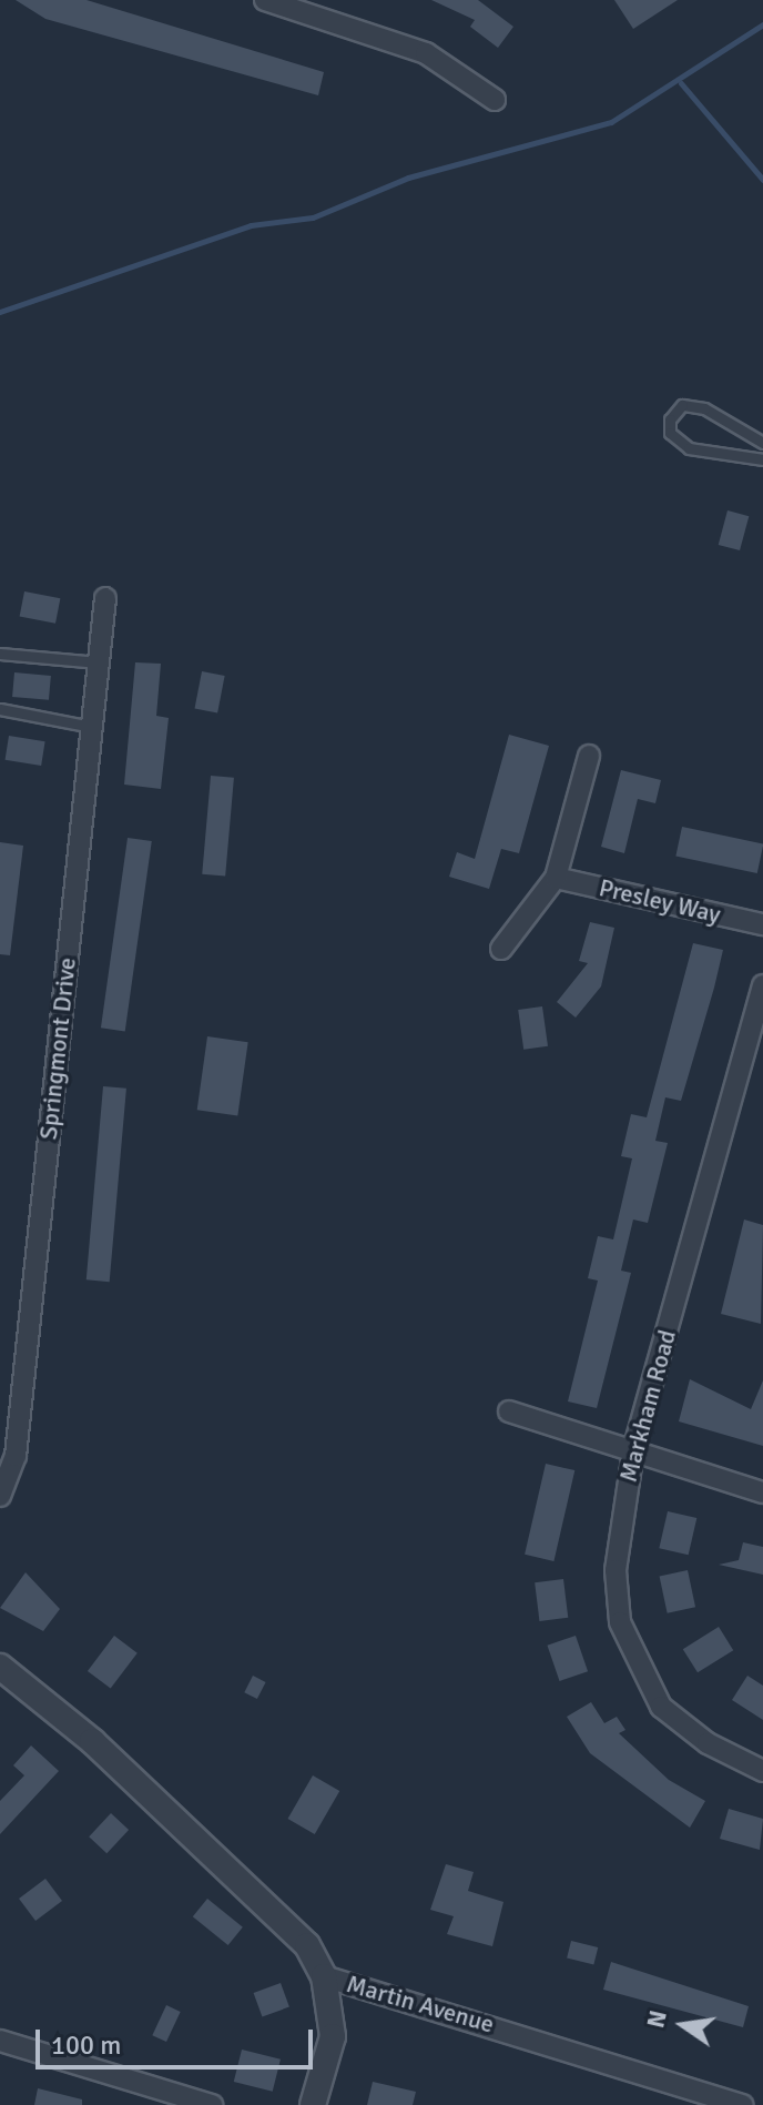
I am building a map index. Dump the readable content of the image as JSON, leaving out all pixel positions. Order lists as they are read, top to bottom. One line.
{"streets":{"street":["Presley Way","Springmont Drive","Markham Road","Martin Avenue"]},"scale_bar":"100 m","north":"left"}
